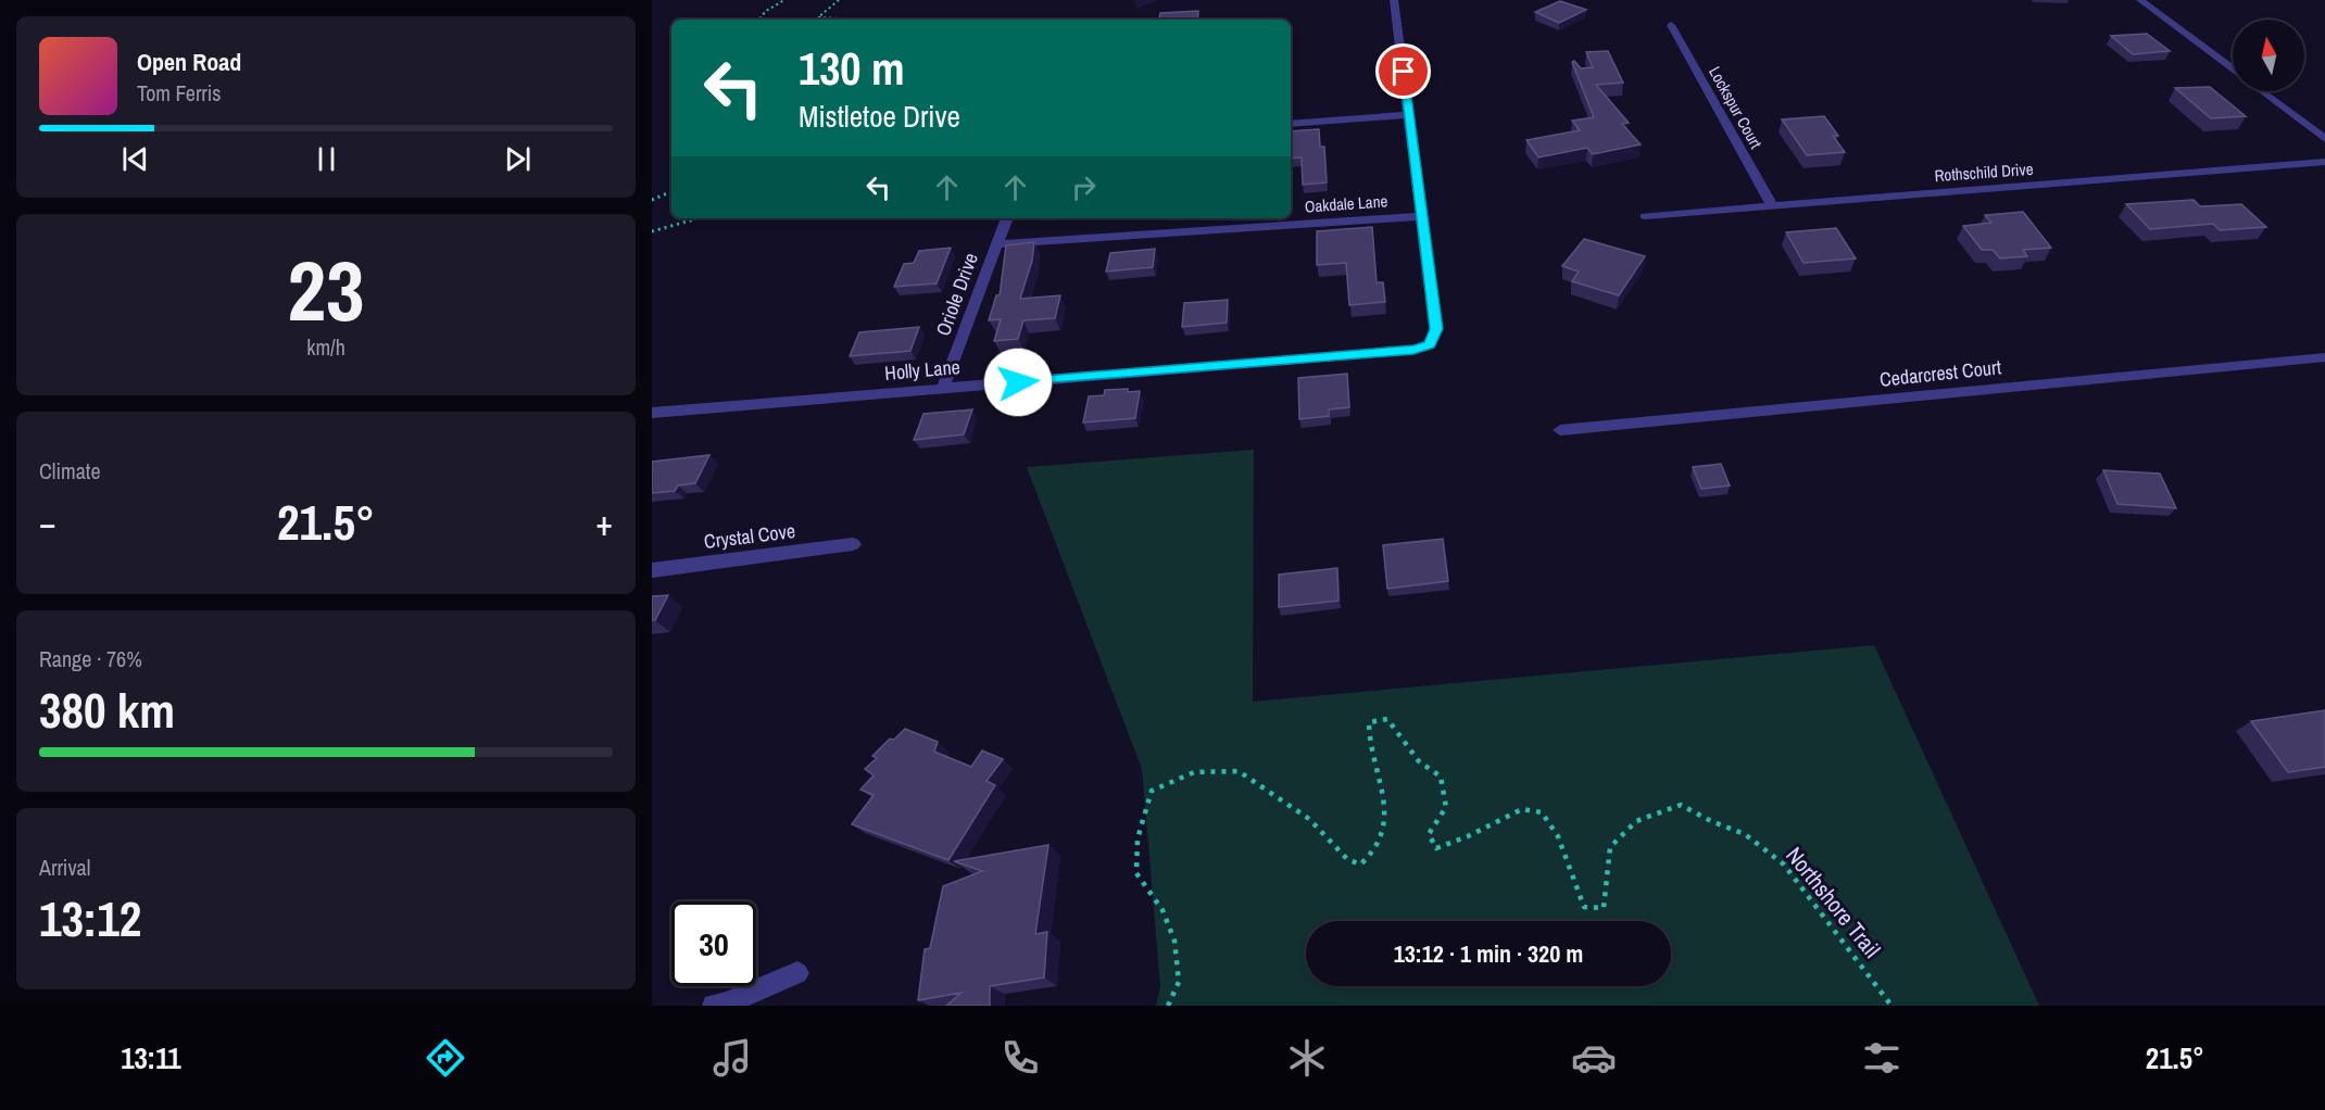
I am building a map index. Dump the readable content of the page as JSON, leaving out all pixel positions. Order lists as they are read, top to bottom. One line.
{"streets":{"street":["Lockspur Court","Rothschild Drive","Oakdale Lane","Oriole Drive","Holly Lane","Cedarcrest Court","Crystal Cove"],"path":["Northshore Trail"]},"crossings":[["Lockspur Court","Rothschild Drive"],["Oakdale Lane","Oriole Drive"],["Oakdale Lane","Holly Lane"],["Oriole Drive","Holly Lane"]],"north":"top","page":{"turn":["130 m","Mistletoe Drive"],"song":["Open Road","Tom Ferris"],"tile":[["23","km/h"],"Climate",["Range · 76%","380 km"],["Arrival","13:12"]],"heat":["−","21.5°","+"],"limit":"30","trip":"13:12 · 1 min · 320 m","tabs":["13:11","21.5°"]}}
